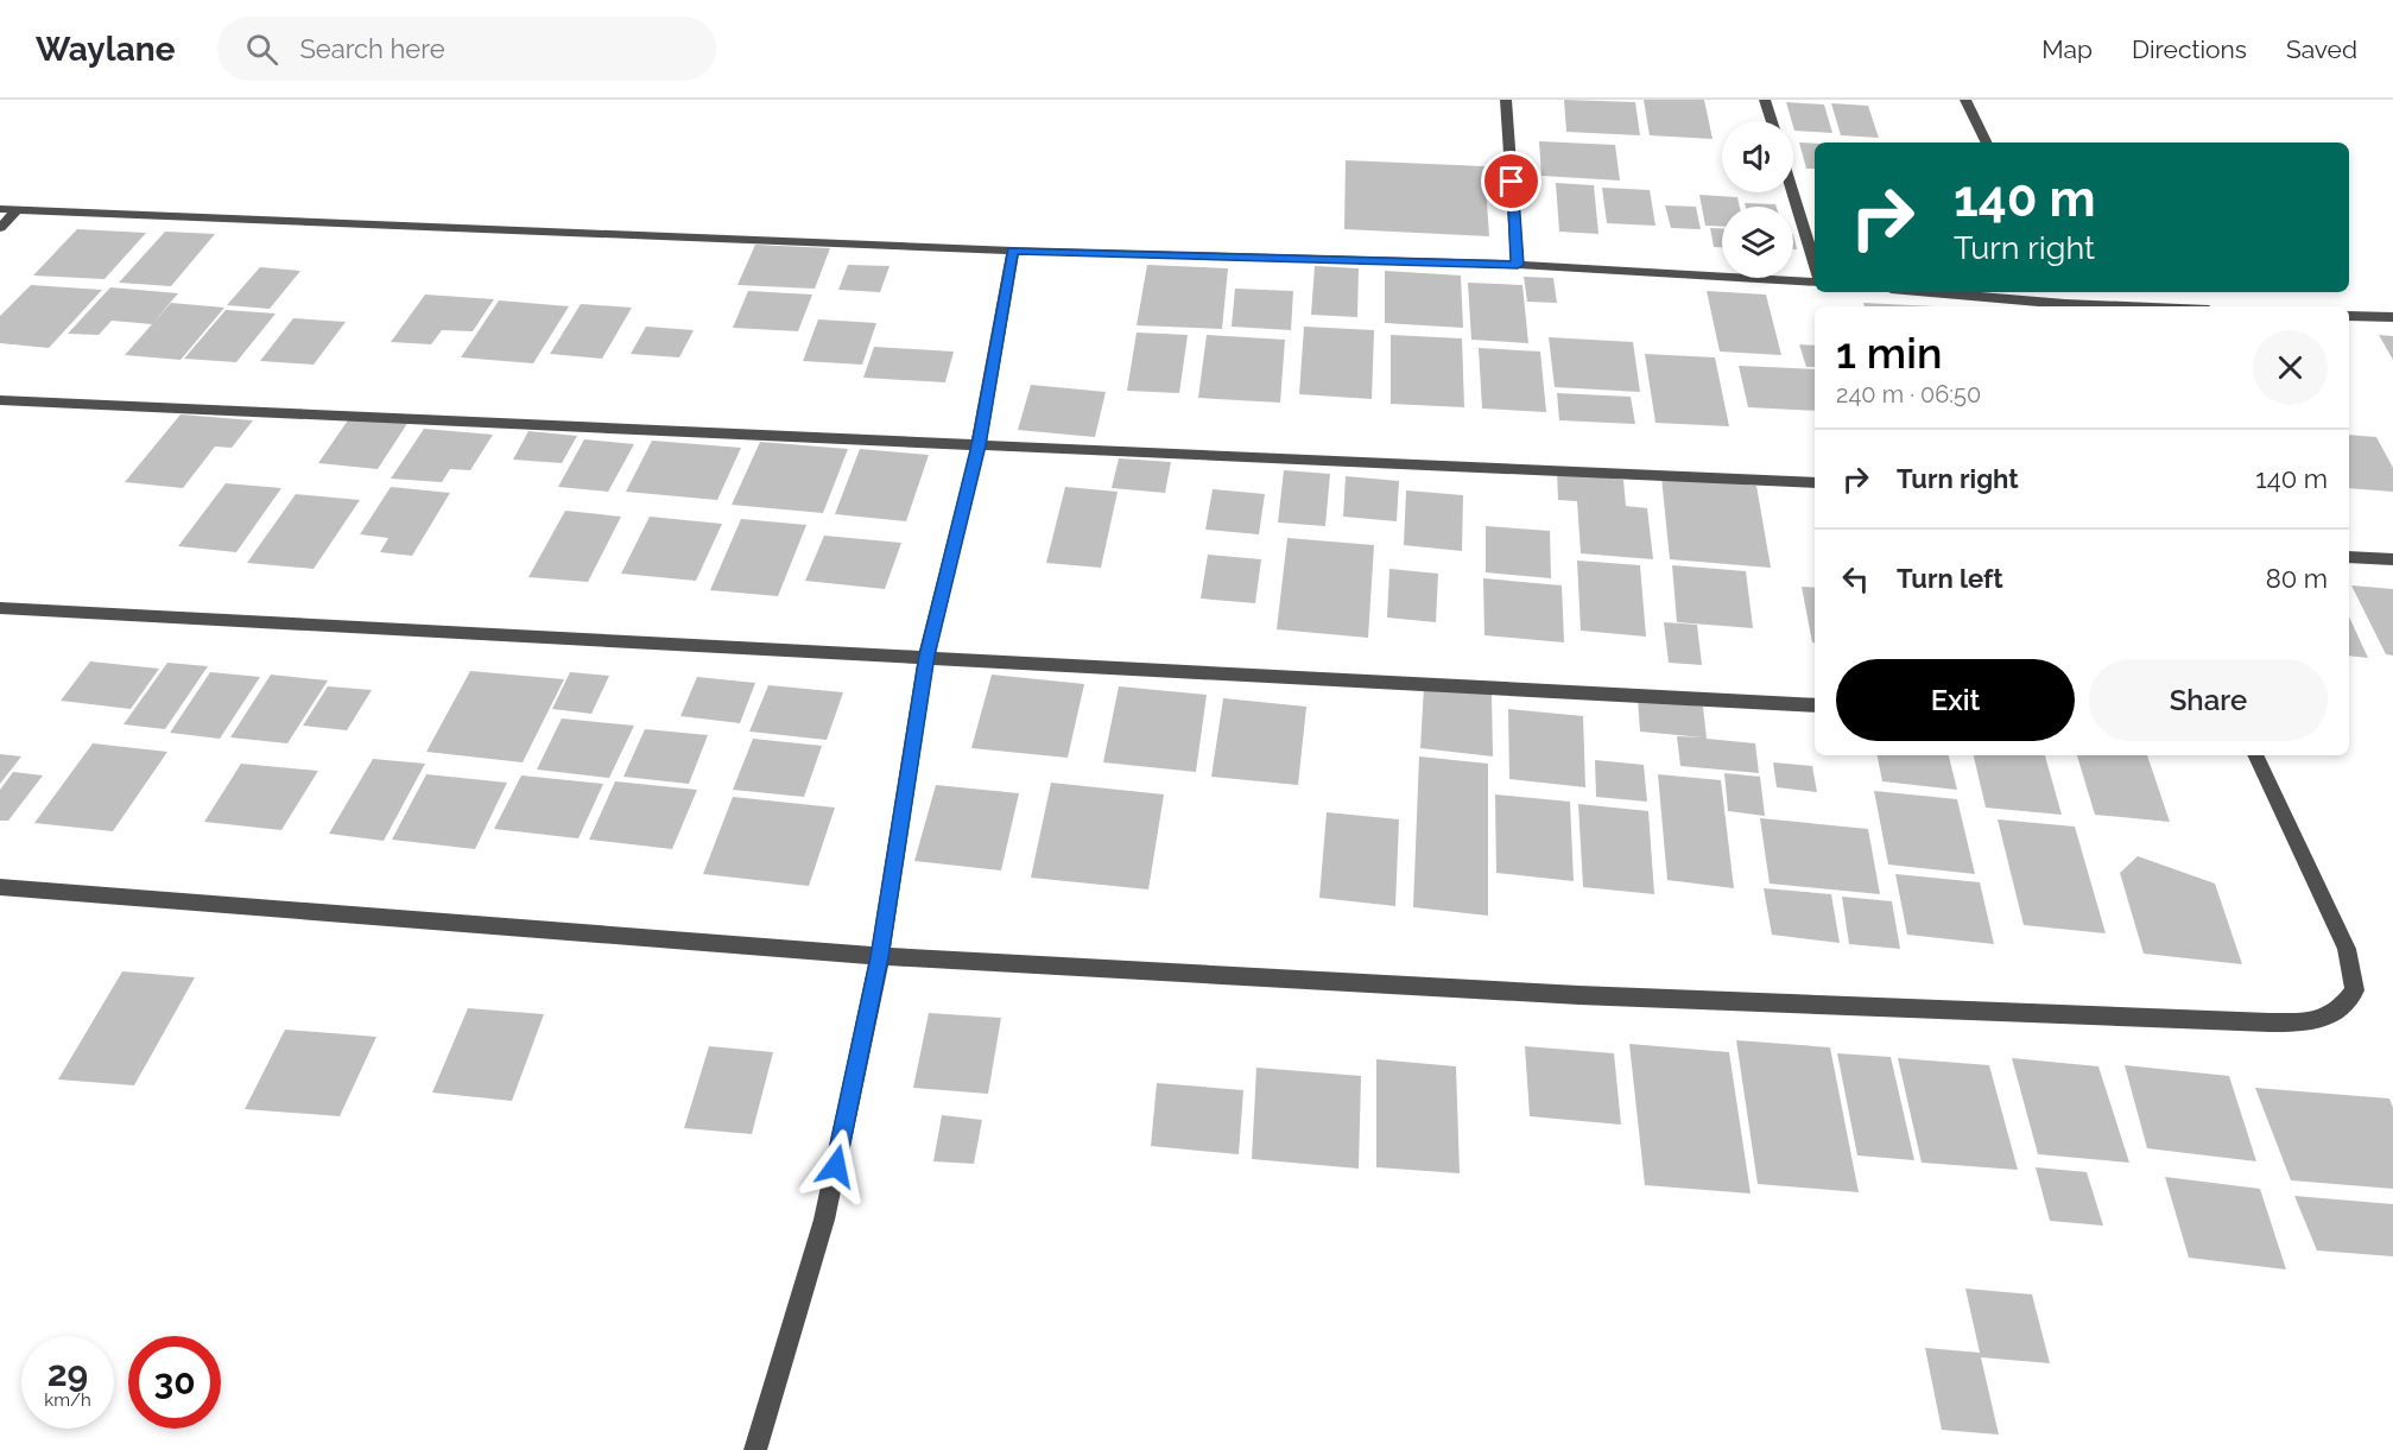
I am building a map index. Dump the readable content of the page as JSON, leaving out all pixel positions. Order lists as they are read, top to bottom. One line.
{"page":{"header":"Waylane","search":"Search here","nav":["Map","Directions","Saved"],"turn":["140 m","Turn right"],"heading":["1 min","240 m · 06:50"],"list":[{"name":"Turn right","value":"140 m"},{"name":"Turn left","value":"80 m"}],"buttons":["Exit","Share"],"speed":"29 km/h","limit":"30"}}
